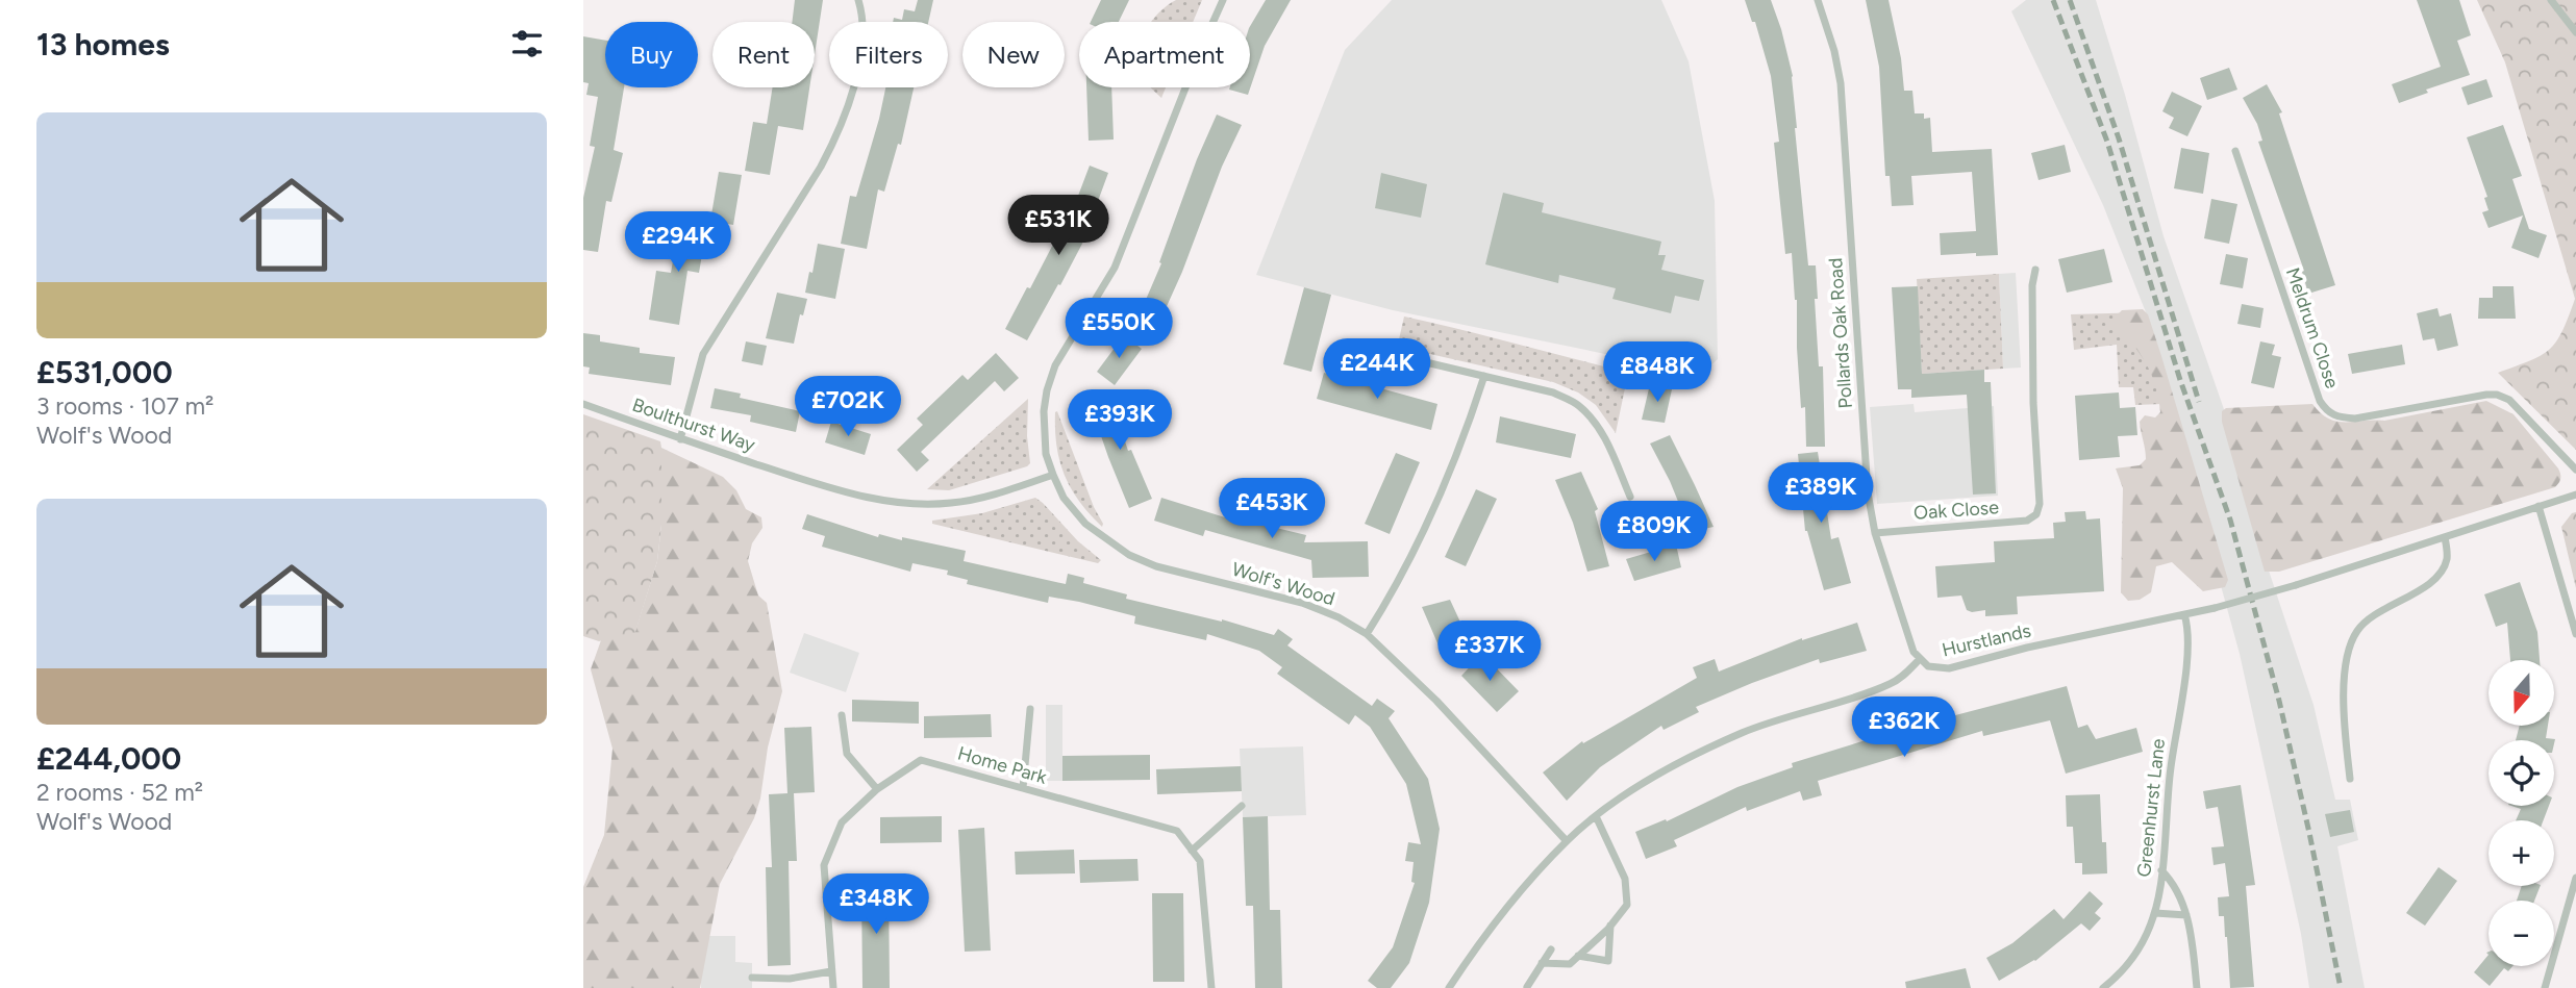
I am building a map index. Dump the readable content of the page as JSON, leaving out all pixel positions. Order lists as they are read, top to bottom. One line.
{"streets":{"street":["Meldrum Close","Pollards Oak Road","Boulthurst Way","Oak Close","Wolf's Wood","Hurstlands","Home Park","Greenhurst Lane"]},"crossings":[["Pollards Oak Road","Oak Close"],["Pollards Oak Road","Hurstlands"],["Boulthurst Way","Wolf's Wood"],["Wolf's Wood","Hurstlands"],["Hurstlands","Greenhurst Lane"]],"north":"bottom","page":{"heading":"13 homes","chip":["Buy","Rent","Filters","New","Apartment"],"list":[{"name":"£531,000","note":"3 rooms · 107 m² · Wolf's Wood"},{"name":"£244,000","note":"2 rooms · 52 m² · Wolf's Wood"}],"price":["£531K","£294K","£550K","£244K","£848K","£702K","£393K","£389K","£453K","£809K","£337K","£362K","£348K"],"map_buttons":["+","−"]}}
